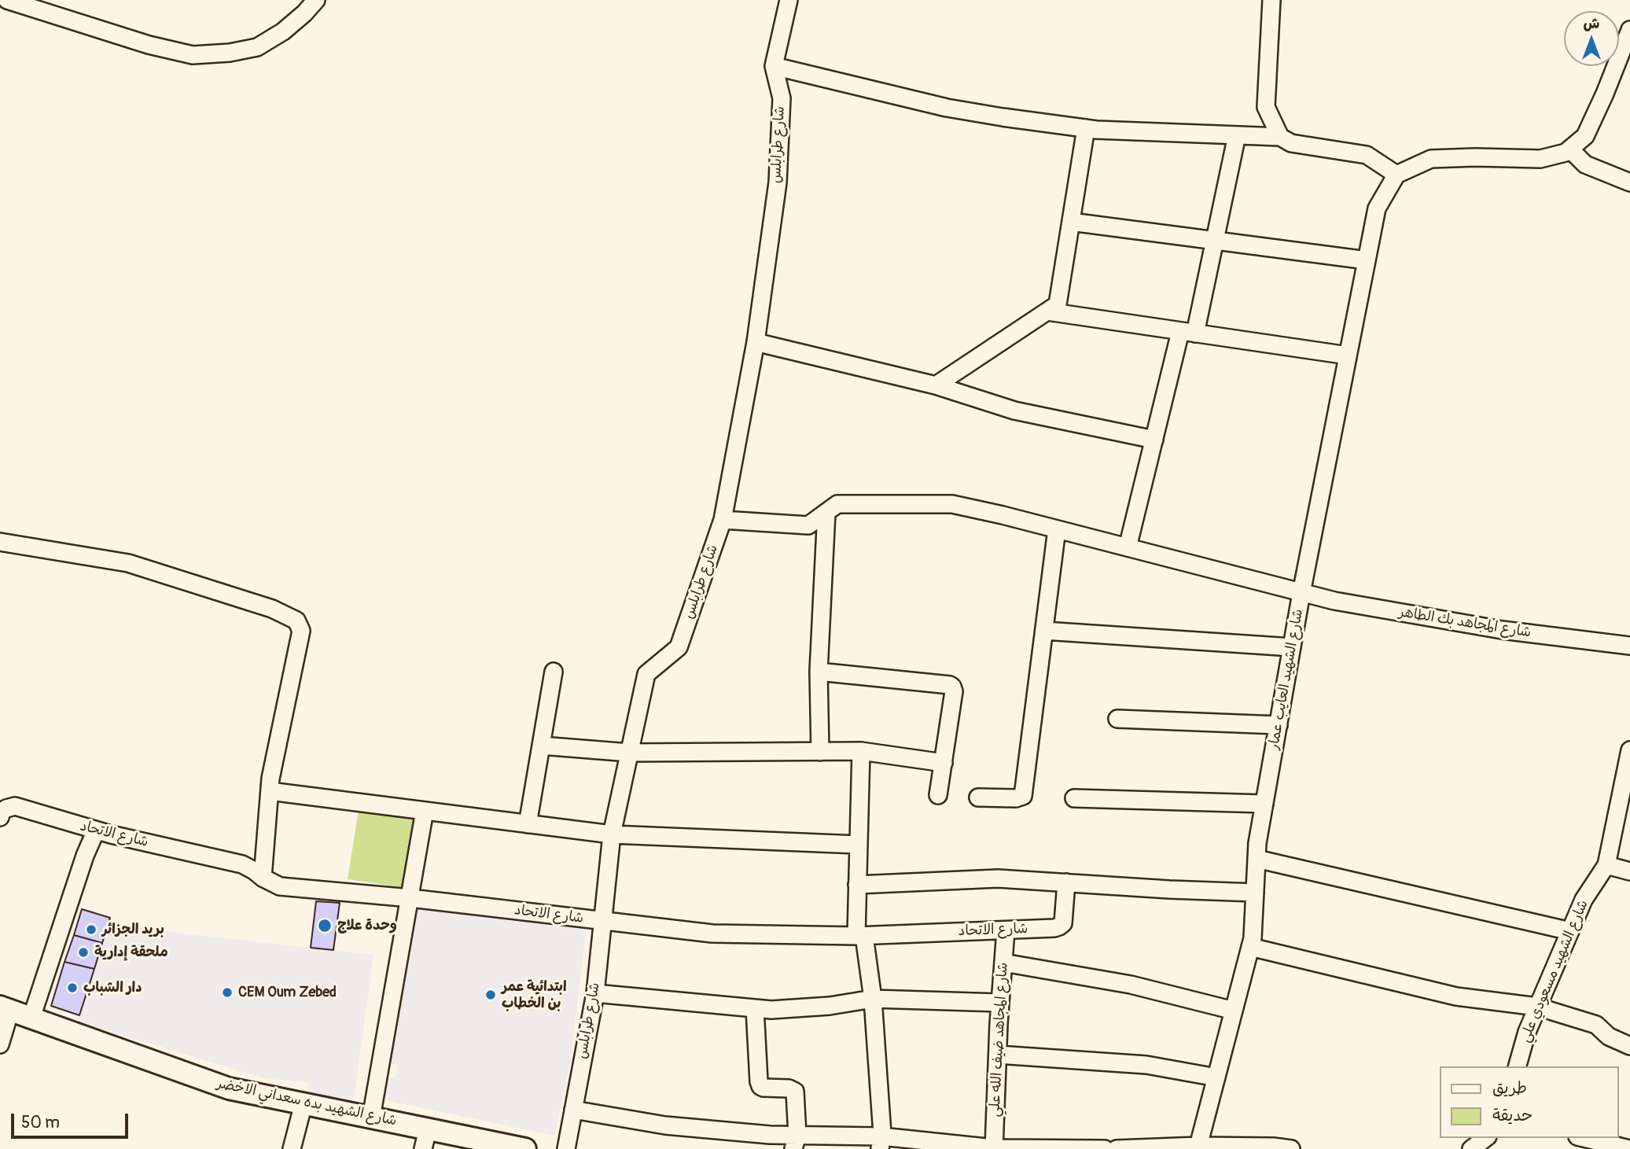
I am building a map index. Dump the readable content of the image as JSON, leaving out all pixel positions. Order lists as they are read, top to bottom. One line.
{"streets":{"main road":["شارع الشهيد بده سعداني الاخضر"],"street":["شارع طرابلس","شارع المجاهد بك الطاهر","شارع الشهيد العايب عمار","شارع الاتحاد","شارع الشهيد مسعودي علي","شارع المجاهد ضيف الله علي"]},"crossings":[["شارع طرابلس","شارع المجاهد بك الطاهر"],["شارع طرابلس","شارع الاتحاد"],["شارع المجاهد بك الطاهر","شارع الشهيد العايب عمار"],["شارع الاتحاد","شارع المجاهد ضيف الله علي"]],"places":["وحدة علاج","بريد الجزائر","ملحقة إدارية","دار الشباب","CEM Oum Zebed","ابتدائية عمر بن الخطاب"],"legend":["طريق","حديقة"],"scale_bar":"50 m","north":"top"}
